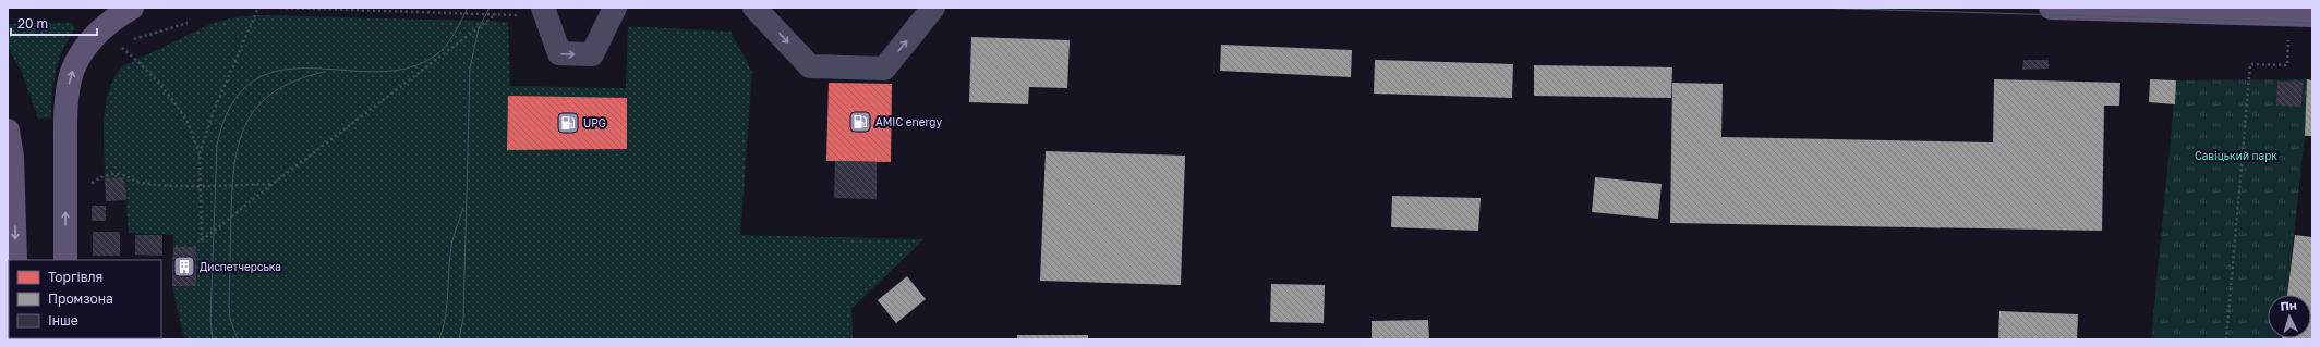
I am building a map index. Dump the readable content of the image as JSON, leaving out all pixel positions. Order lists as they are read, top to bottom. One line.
{"parks":["Савіцький парк"],"places":{"fuel station":["AMIC energy","UPG"],"building":["Диспетчерська"]},"legend":["Торгівля","Промзона","Інше"],"scale_bar":"20 m","north":"top"}
